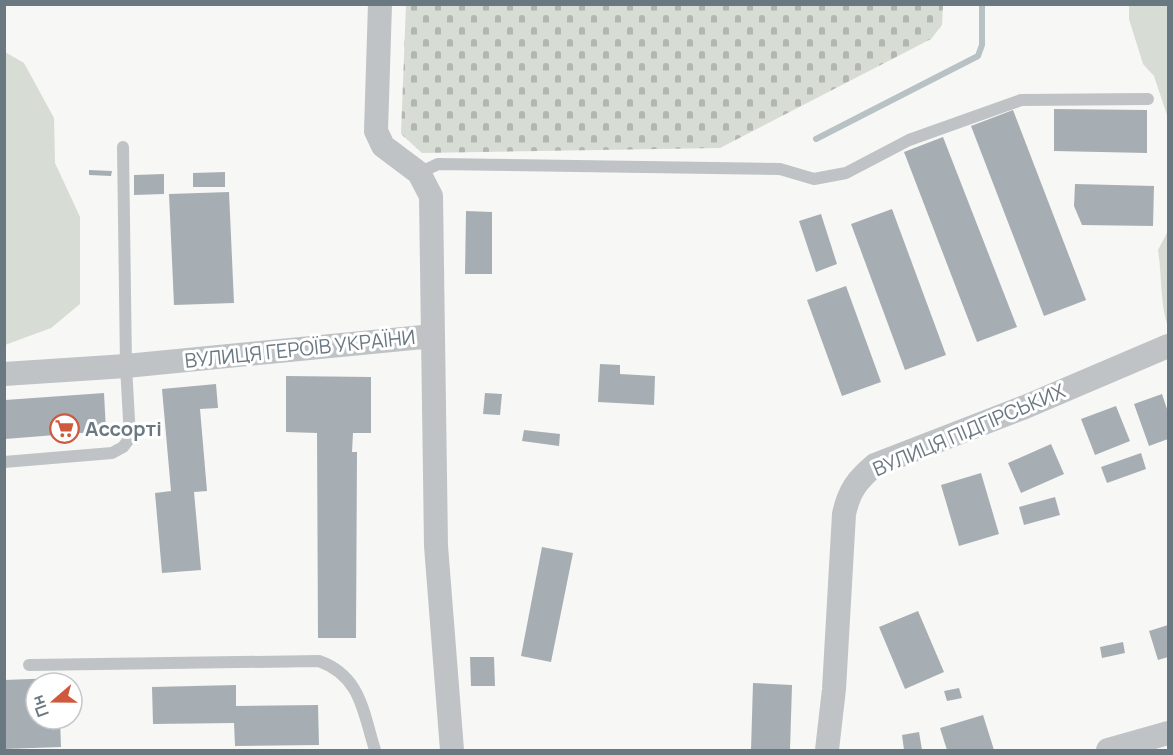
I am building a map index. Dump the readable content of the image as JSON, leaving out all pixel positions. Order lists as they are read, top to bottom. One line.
{"streets":{"street":["ВУЛИЦЯ ГЕРОЇВ УКРАЇНИ","ВУЛИЦЯ ПІДГІРСЬКИХ"]},"places":{"supermarket":["Ассорті"]},"north":"left"}
